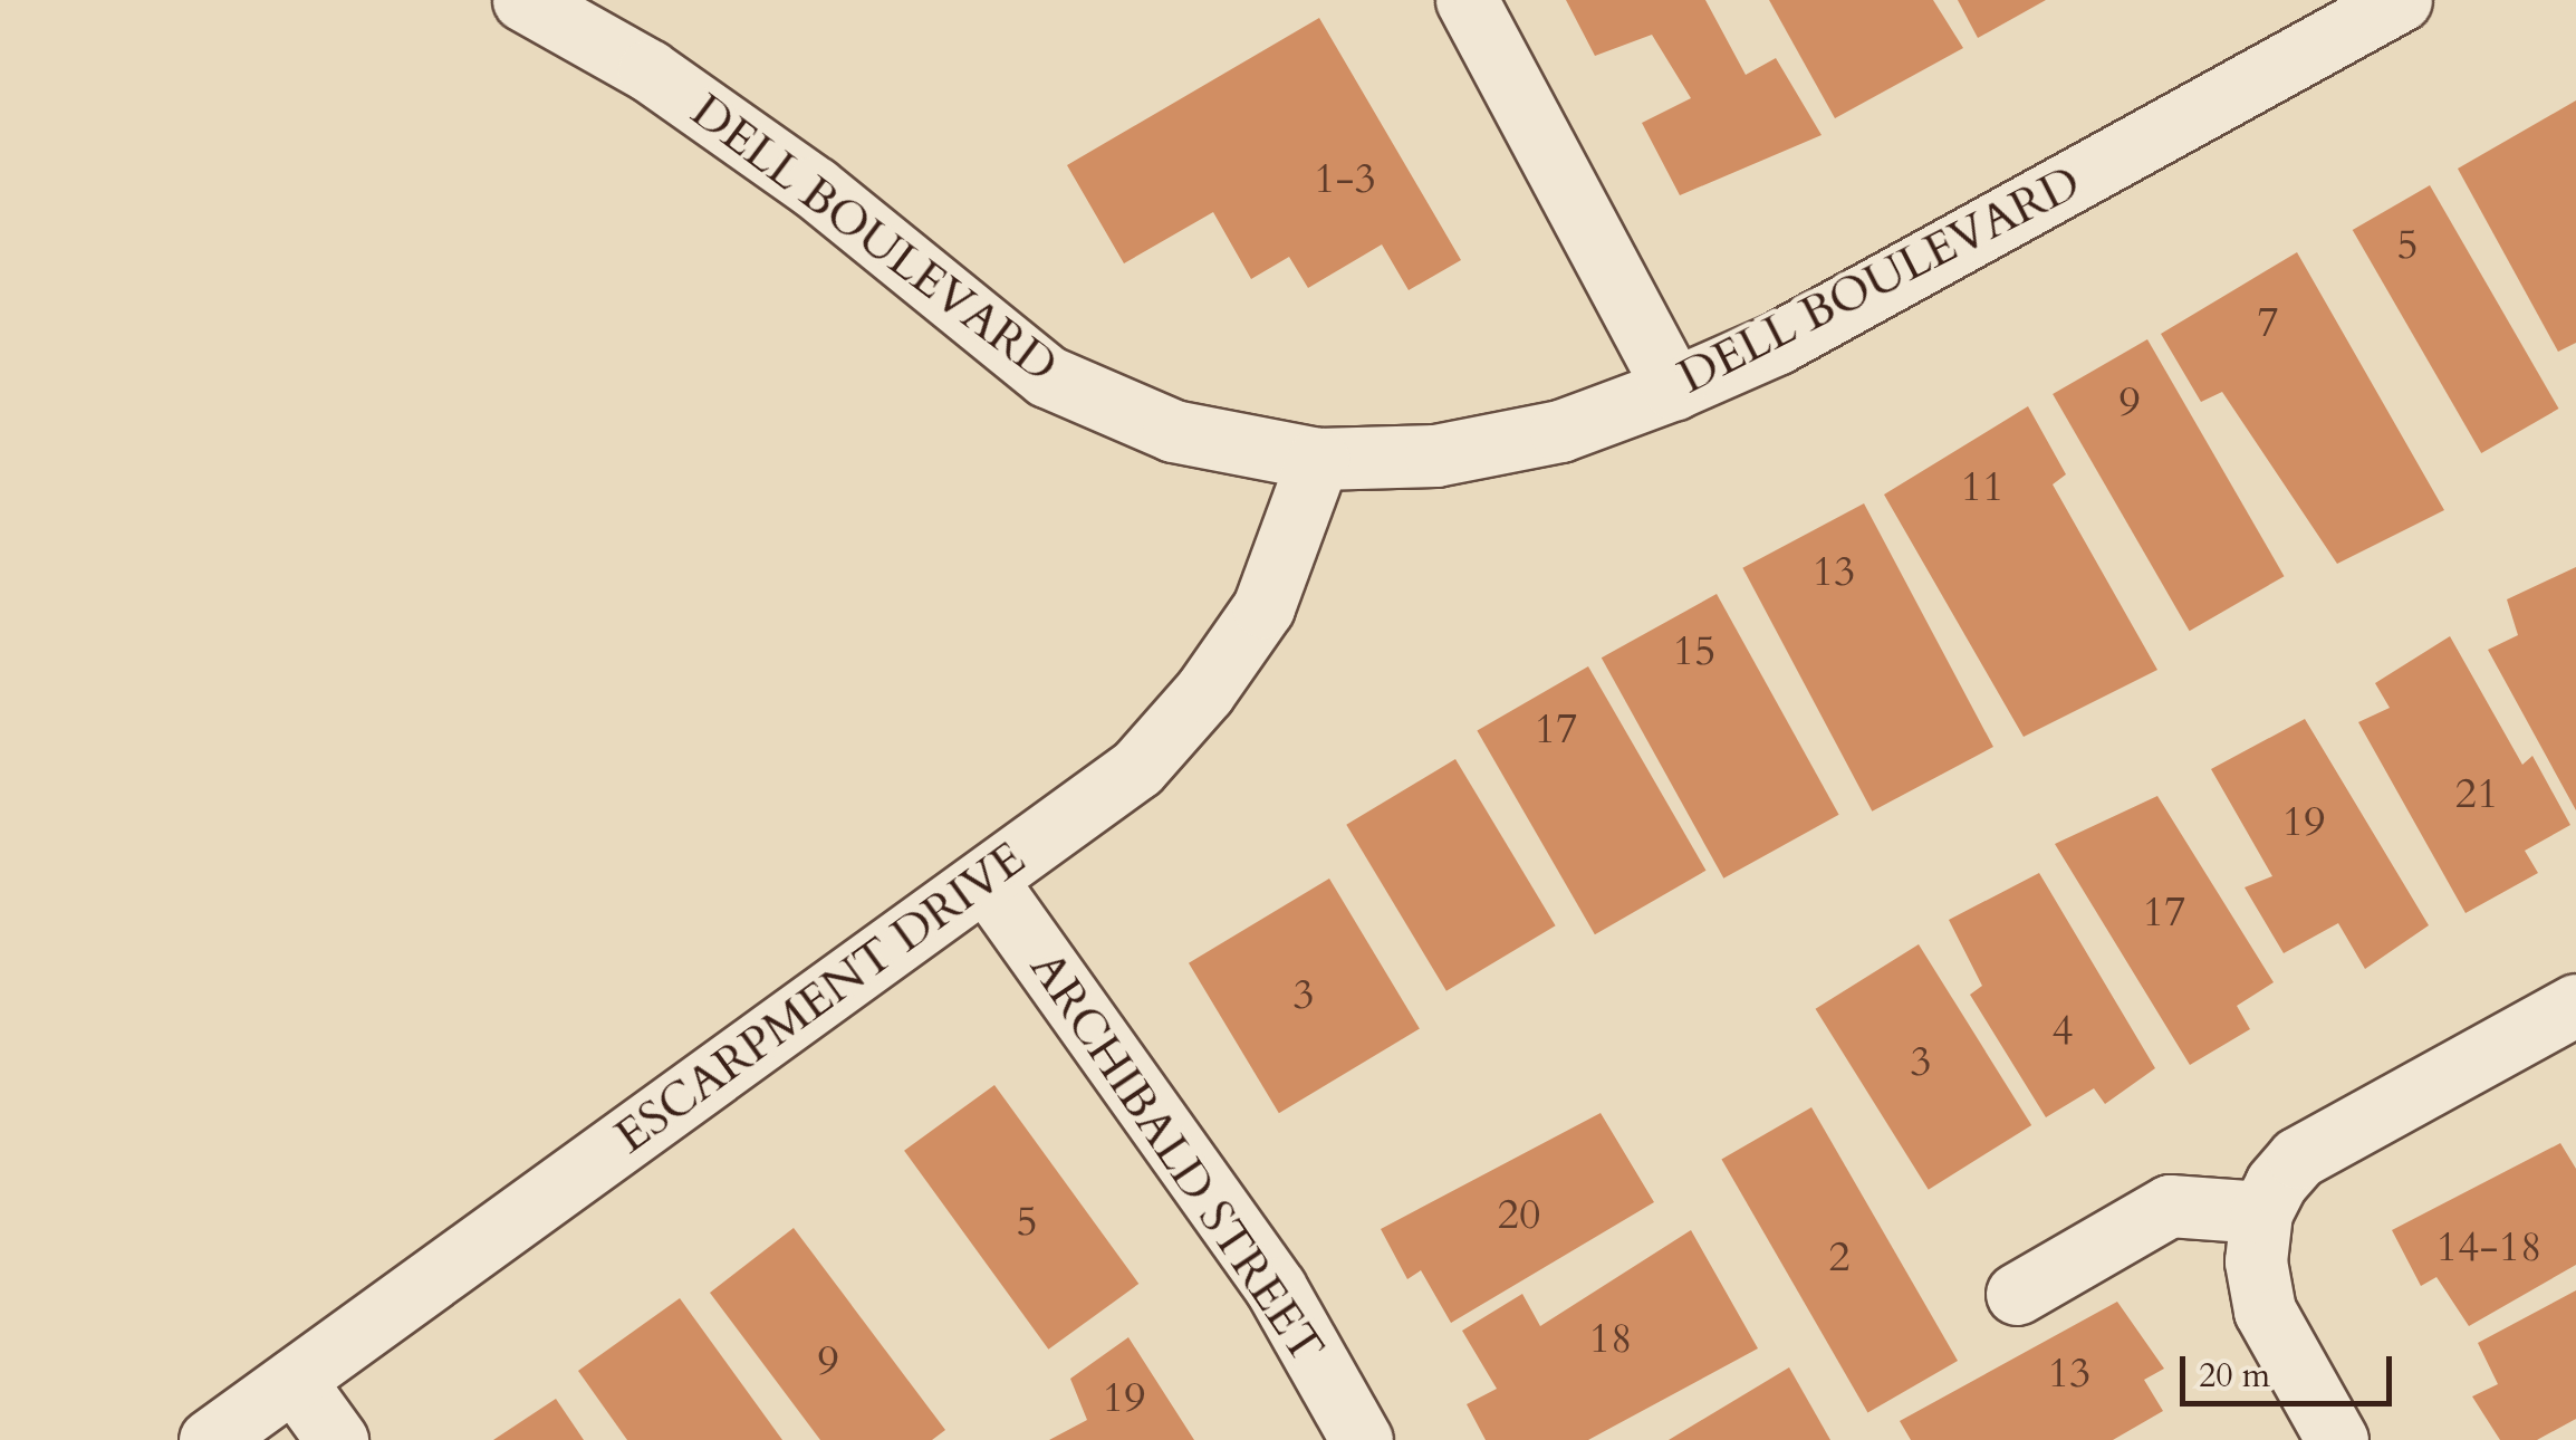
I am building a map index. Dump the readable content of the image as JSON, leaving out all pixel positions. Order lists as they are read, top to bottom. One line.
{"streets":{"street":["DELL BOULEVARD","ESCARPMENT DRIVE","ARCHIBALD STREET"]},"crossings":[["DELL BOULEVARD","ESCARPMENT DRIVE"],["ESCARPMENT DRIVE","ARCHIBALD STREET"]],"house_numbers":["1-3","5","7","9","11","13","15","17","21","19","17","3","4","3","20","5","14-18","2","18","9","13","19"],"scale_bar":"20 m"}
